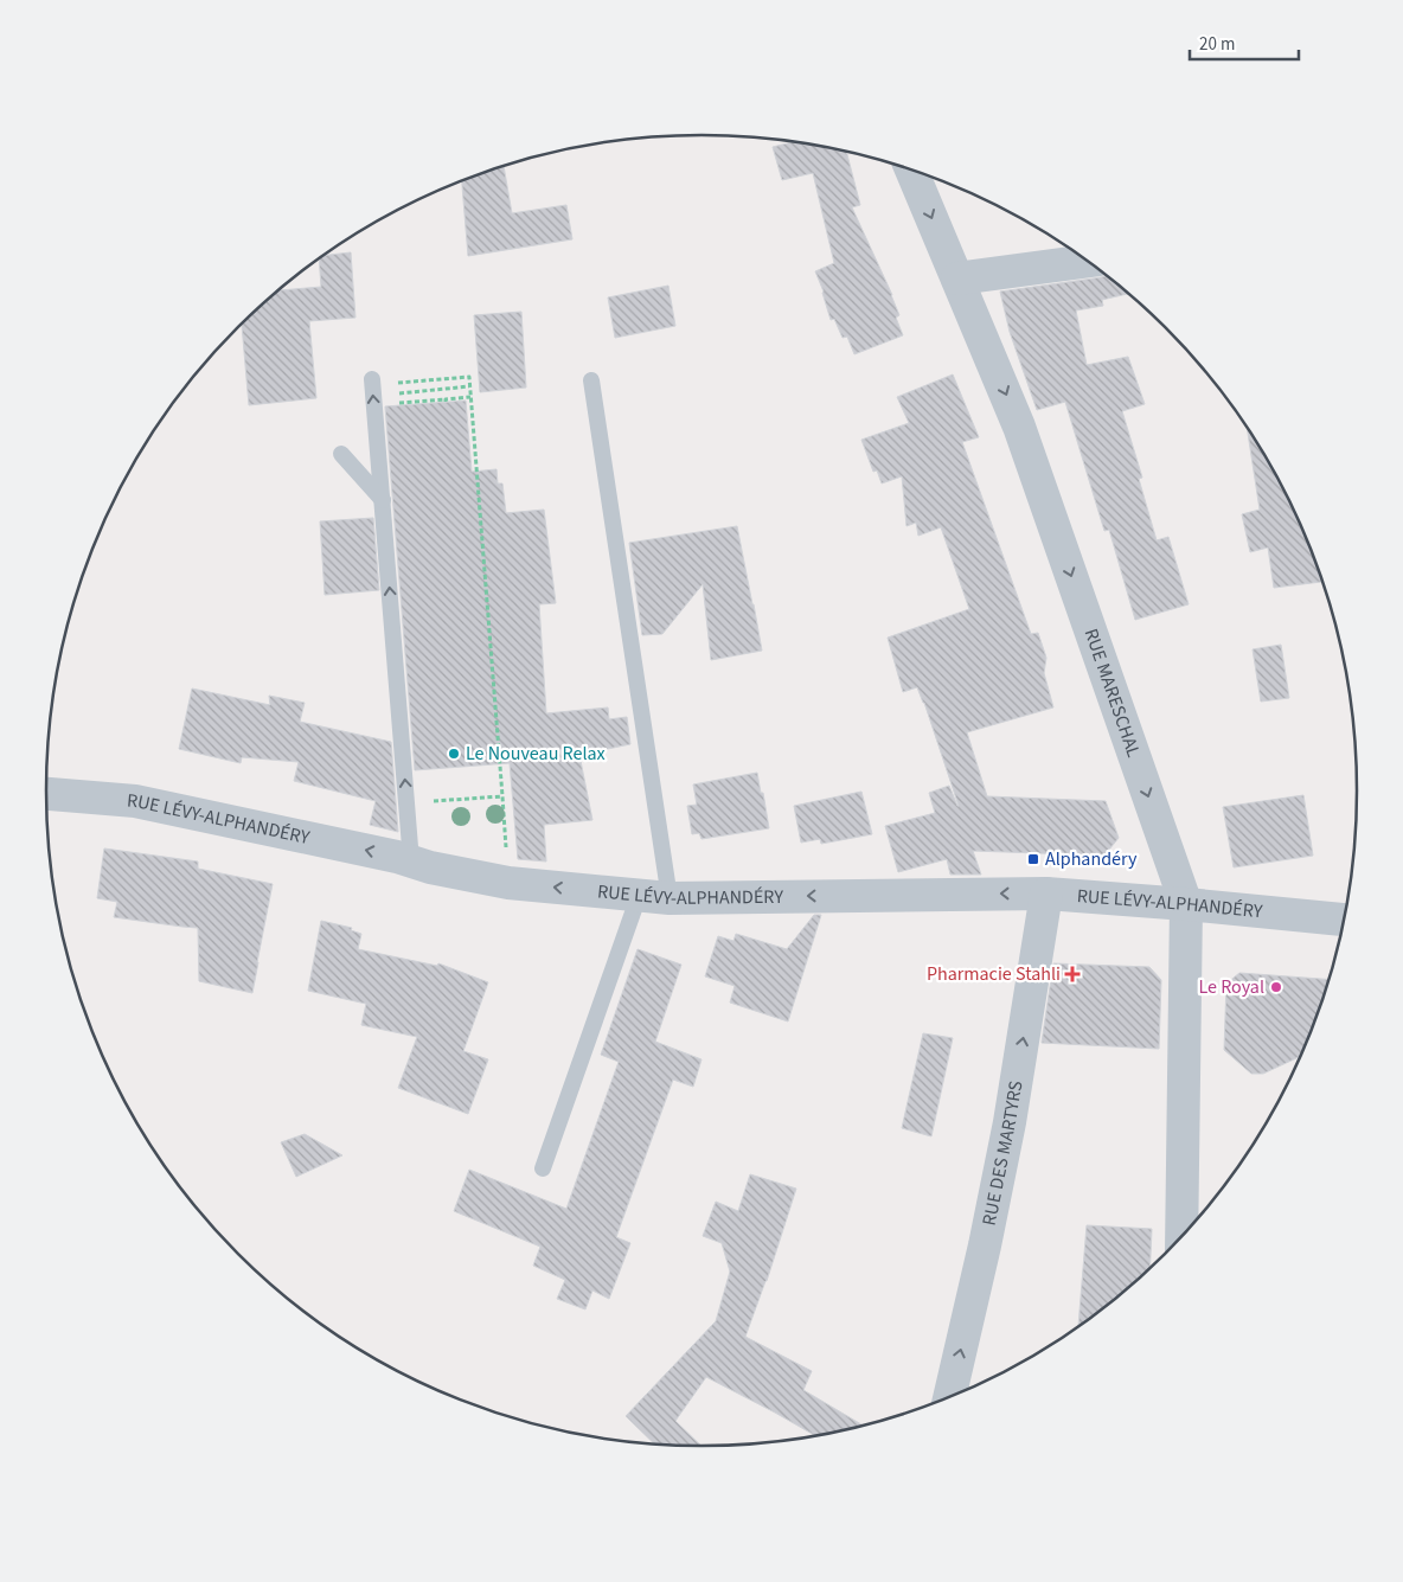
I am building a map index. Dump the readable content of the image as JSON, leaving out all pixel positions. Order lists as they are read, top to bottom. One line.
{"streets":{"street":["RUE MARESCHAL","RUE LÉVY-ALPHANDÉRY","RUE DES MARTYRS"]},"crossings":[["RUE MARESCHAL","RUE LÉVY-ALPHANDÉRY"],["RUE LÉVY-ALPHANDÉRY","RUE DES MARTYRS"]],"one_way":["RUE MARESCHAL","RUE LÉVY-ALPHANDÉRY","RUE DES MARTYRS"],"places":{"other":["Le Nouveau Relax","Le Royal"],"transit":["Alphandéry"],"health":["Pharmacie Stahli"]},"scale_bar":"20 m"}
